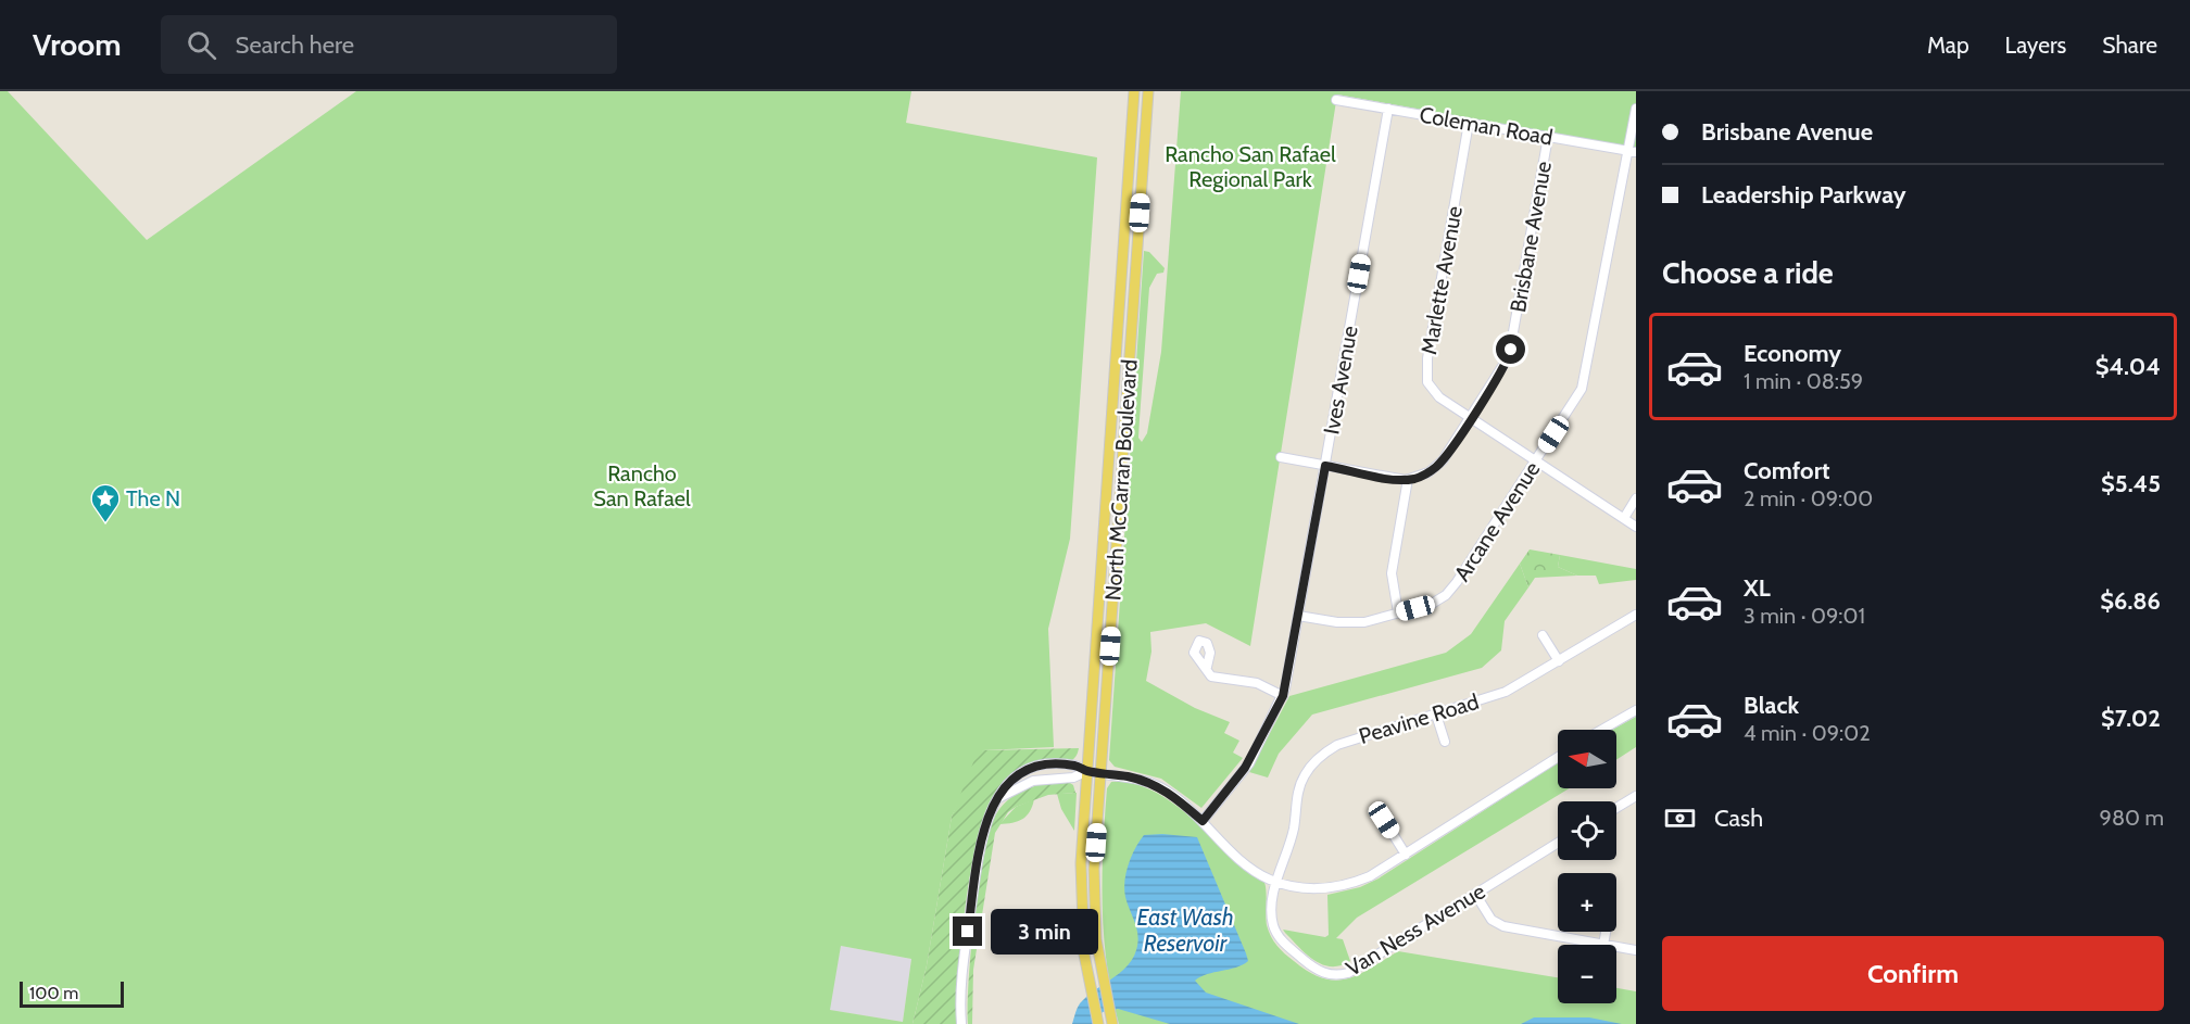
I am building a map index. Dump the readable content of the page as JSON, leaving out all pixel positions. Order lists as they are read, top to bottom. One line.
{"streets":{"main road":["North McCarran Boulevard"],"street":["Coleman Road","Brisbane Avenue","Marlette Avenue","Ives Avenue","Arcane Avenue","Peavine Road","Van Ness Avenue"]},"crossings":[["Coleman Road","Brisbane Avenue"],["Coleman Road","Marlette Avenue"],["Coleman Road","Ives Avenue"],["Coleman Road","Arcane Avenue"],["Brisbane Avenue","Marlette Avenue"],["Marlette Avenue","Arcane Avenue"],["Ives Avenue","Arcane Avenue"],["Peavine Road","Van Ness Avenue"]],"water":["East Wash Reservoir"],"parks":["Rancho San Rafael Regional Park","Rancho San Rafael"],"places":{"place":["The N"]},"scale_bar":"100 m","north":"left","page":{"header":"Vroom","search":"Search here","nav":["Map","Layers","Share"],"banner":["Brisbane Avenue","Leadership Parkway"],"heading":"Choose a ride","list":[{"name":"Economy","note":"1 min · 08:59","value":"$4.04"},{"name":"Comfort","note":"2 min · 09:00","value":"$5.45"},{"name":"XL","note":"3 min · 09:01","value":"$6.86"},{"name":"Black","note":"4 min · 09:02","value":"$7.02"}],"map_buttons":["+","−"],"pay":["Cash","980 m"],"bubble":"3 min","buttons":"Confirm","scale":"100 m"}}
